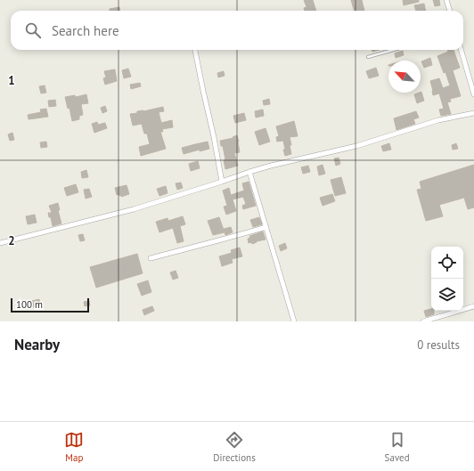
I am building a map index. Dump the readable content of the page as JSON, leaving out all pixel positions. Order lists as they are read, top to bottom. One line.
{"scale_bar":"100 m","north":"top left","page":{"search":"Search here","scale":"100 m","heading":["Nearby","0 results"],"nav":["Map","Directions","Saved"]},"grid":{"rows":["1","2"]}}
